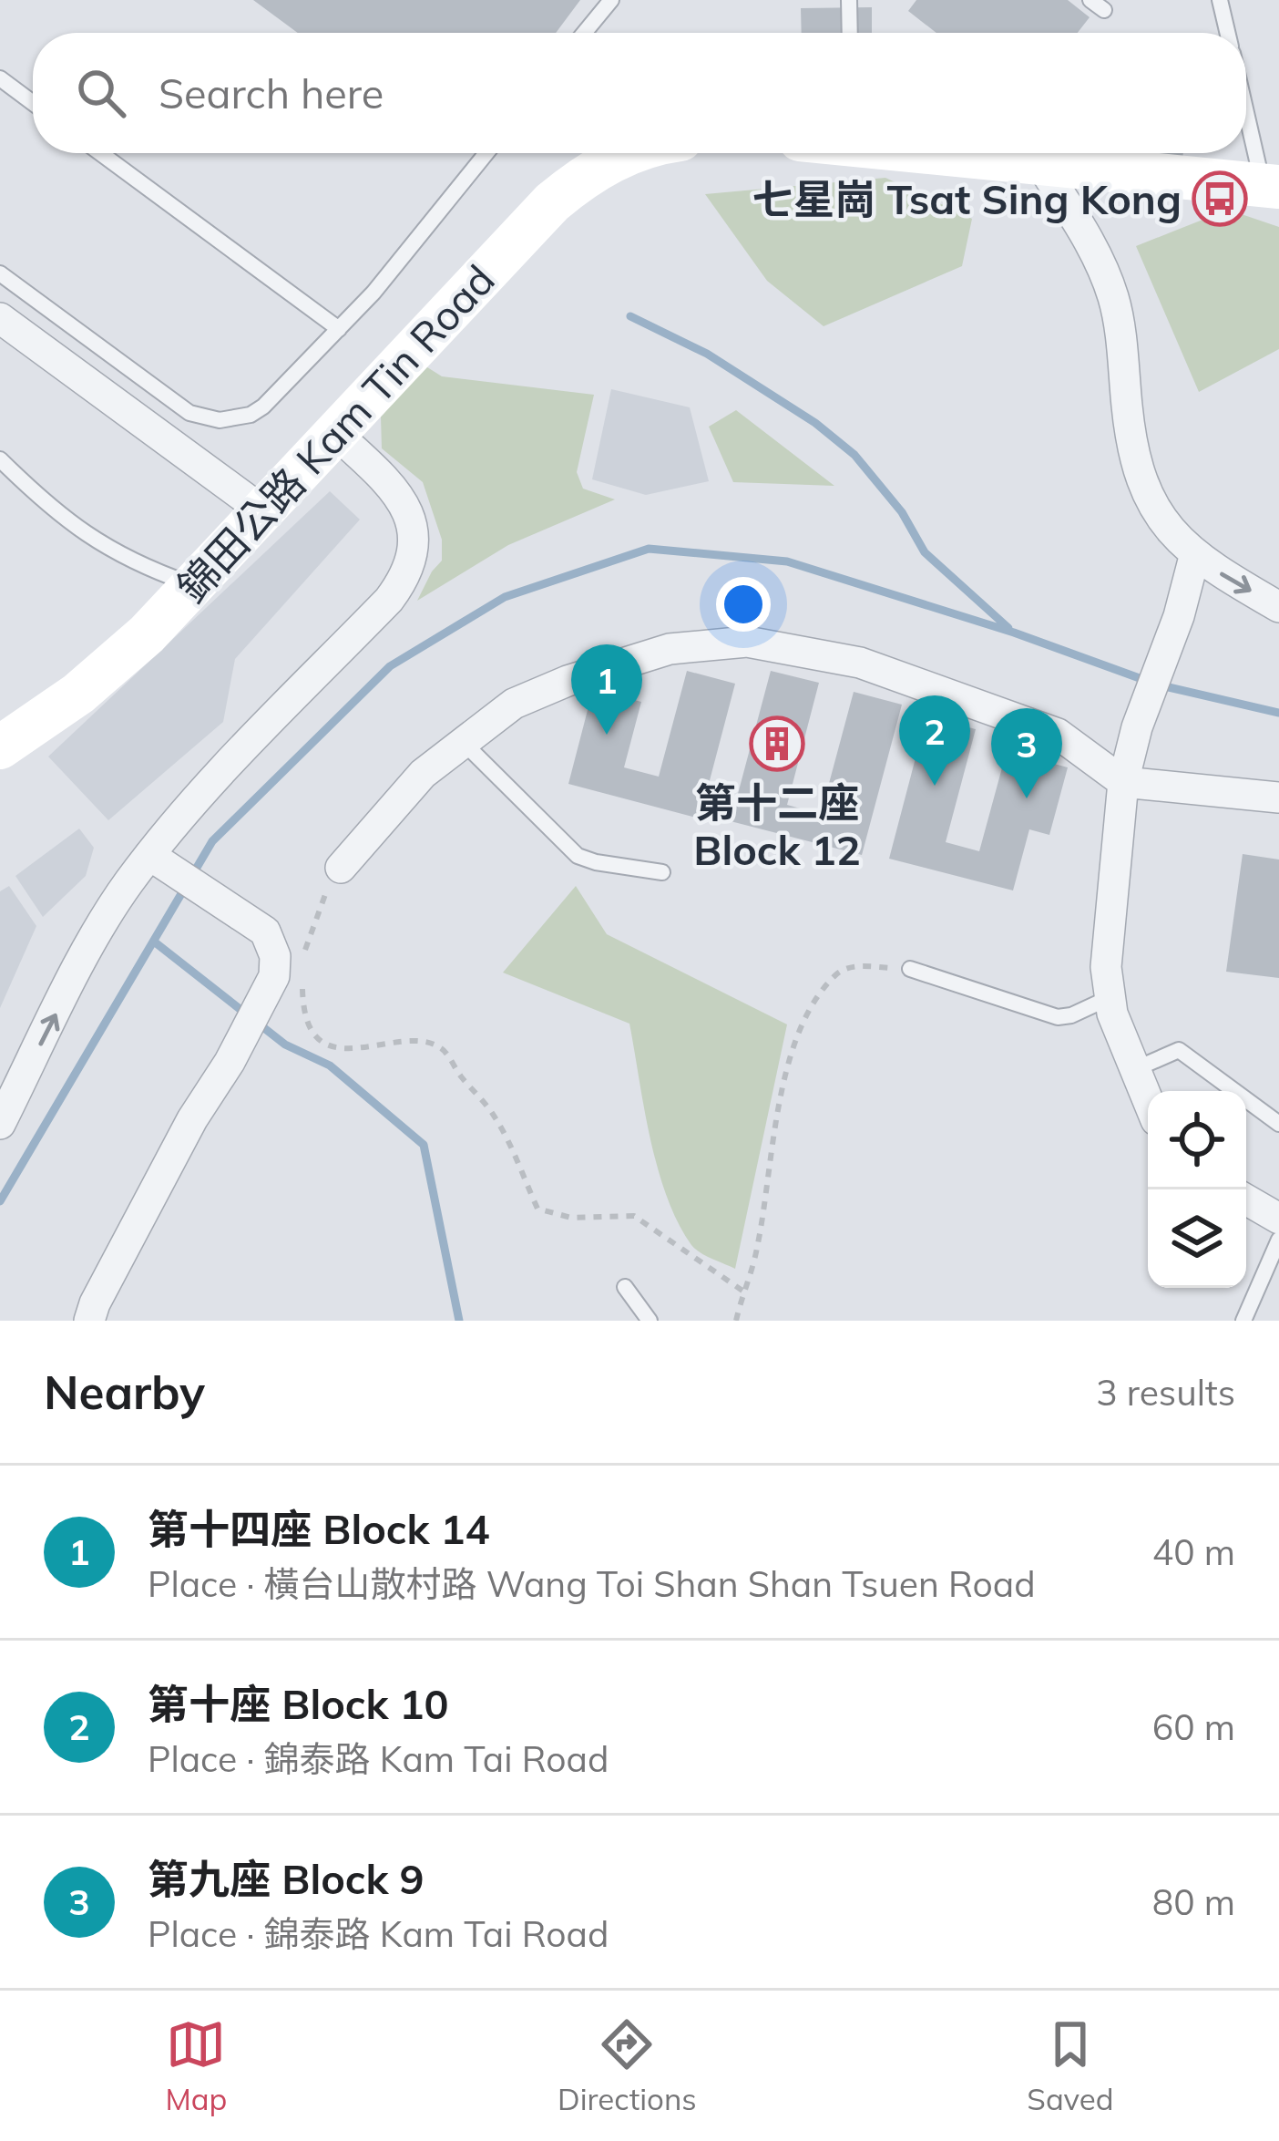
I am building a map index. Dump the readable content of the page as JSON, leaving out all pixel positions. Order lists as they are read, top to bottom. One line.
{"streets":{"main road":["錦田公路 Kam Tin Road"]},"places":{"bus stop":["七星崗 Tsat Sing Kong"],"building":["第十二座 Block 12"]},"page":{"search":"Search here","pins":["1","2","3"],"heading":["Nearby","3 results"],"list":[{"mark":"1","name":"第十四座 Block 14","note":"Place · 橫台山散村路 Wang Toi Shan Shan Tsuen Road","value":"40 m"},{"mark":"2","name":"第十座 Block 10","note":"Place · 錦泰路 Kam Tai Road","value":"60 m"},{"mark":"3","name":"第九座 Block 9","note":"Place · 錦泰路 Kam Tai Road","value":"80 m"}],"nav":["Map","Directions","Saved"]}}
